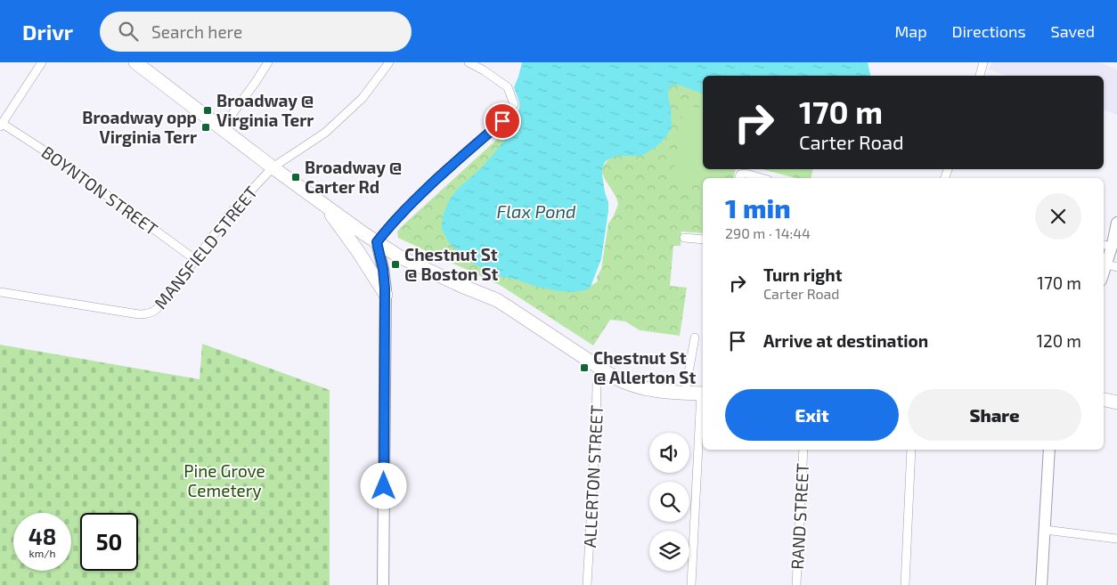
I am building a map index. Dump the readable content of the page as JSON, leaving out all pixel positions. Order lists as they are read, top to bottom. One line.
{"streets":{"street":["BOYNTON STREET","MANSFIELD STREET","ALLERTON STREET","RAND STREET"]},"crossings":[["BOYNTON STREET","MANSFIELD STREET"]],"water":["Flax Pond"],"parks":["Pine Grove Cemetery"],"places":{"transit":["Broadway @ Virginia Terr","Broadway opp Virginia Terr","Broadway @ Carter Rd","Chestnut St @ Boston St","Chestnut St @ Allerton St"]},"page":{"header":"Drivr","search":"Search here","nav":["Map","Directions","Saved"],"turn":["170 m","Carter Road"],"heading":["1 min","290 m · 14:44"],"list":[{"name":"Turn right","note":"Carter Road","value":"170 m"},{"name":"Arrive at destination","value":"120 m"}],"buttons":["Exit","Share"],"speed":"48 km/h","limit":"50"}}
